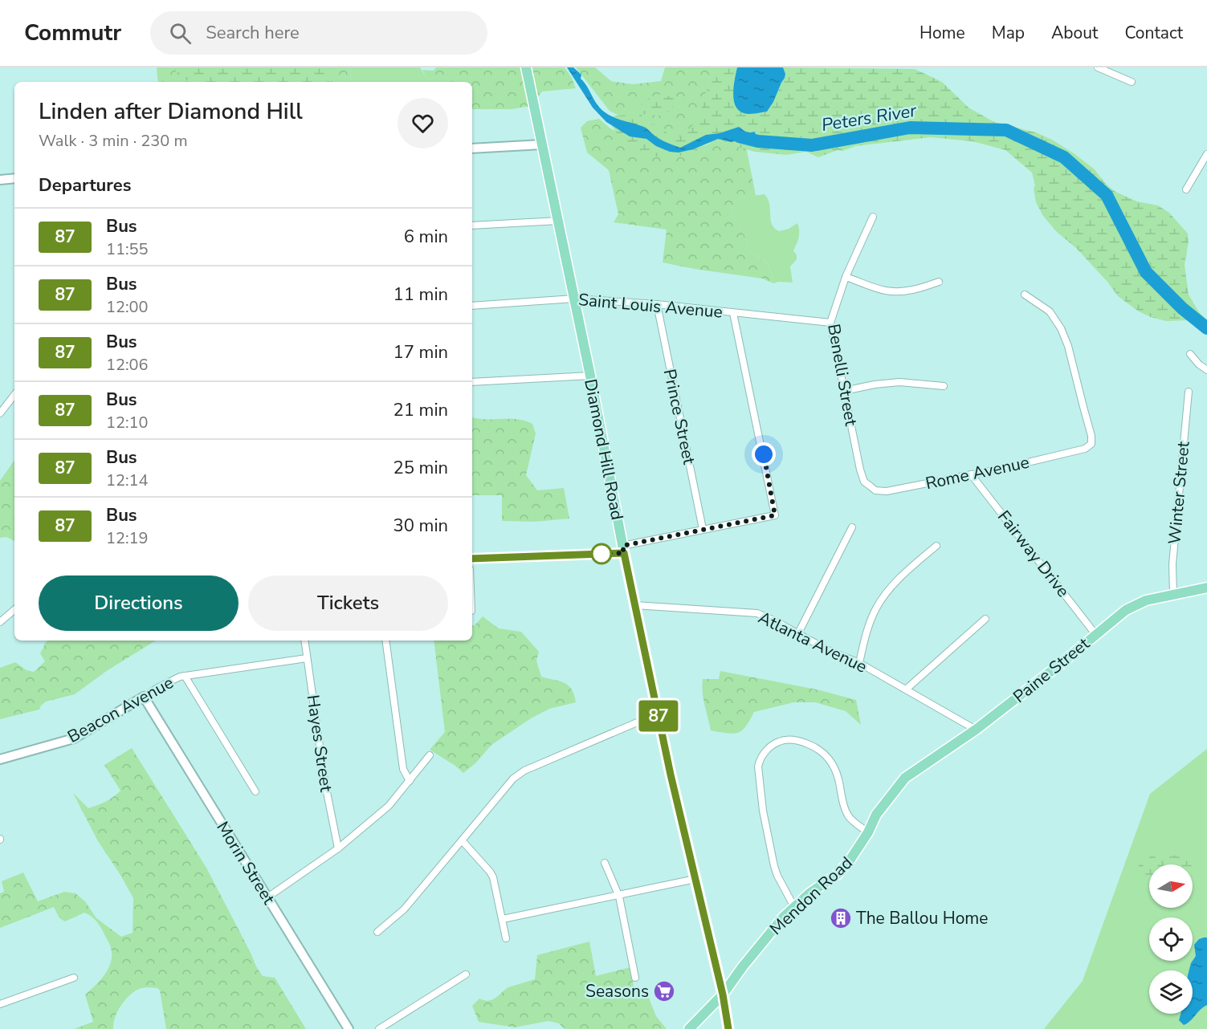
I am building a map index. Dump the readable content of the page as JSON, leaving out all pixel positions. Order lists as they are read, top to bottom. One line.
{"streets":{"main road":["Diamond Hill Road","Paine Street","Mendon Road"],"street":["Saint Louis Avenue","Benelli Street","Prince Street","Rome Avenue","Winter Street","Fairway Drive","Atlanta Avenue","Beacon Avenue","Hayes Street","Morin Street"]},"crossings":[["Saint Louis Avenue","Benelli Street"],["Saint Louis Avenue","Prince Street"],["Saint Louis Avenue","Diamond Hill Road"],["Benelli Street","Rome Avenue"],["Diamond Hill Road","Atlanta Avenue"],["Diamond Hill Road","Mendon Road"],["Rome Avenue","Fairway Drive"],["Winter Street","Paine Street"],["Fairway Drive","Paine Street"],["Atlanta Avenue","Paine Street"],["Paine Street","Mendon Road"],["Beacon Avenue","Hayes Street"],["Beacon Avenue","Morin Street"]],"water":["Peters River"],"places":{"building":["The Ballou Home"],"supermarket":["Seasons"]},"lines":["bus line 87"],"north":"right","page":{"header":"Commutr","search":"Search here","nav":["Home","Map","About","Contact"],"on_map":"87","heading":[["Linden after Diamond Hill","Walk · 3 min · 230 m"],"Departures"],"list":[{"mark":"87","name":"Bus","note":"11:55","value":"6 min"},{"mark":"87","name":"Bus","note":"12:00","value":"11 min"},{"mark":"87","name":"Bus","note":"12:06","value":"17 min"},{"mark":"87","name":"Bus","note":"12:10","value":"21 min"},{"mark":"87","name":"Bus","note":"12:14","value":"25 min"},{"mark":"87","name":"Bus","note":"12:19","value":"30 min"}],"buttons":["Directions","Tickets"]}}
